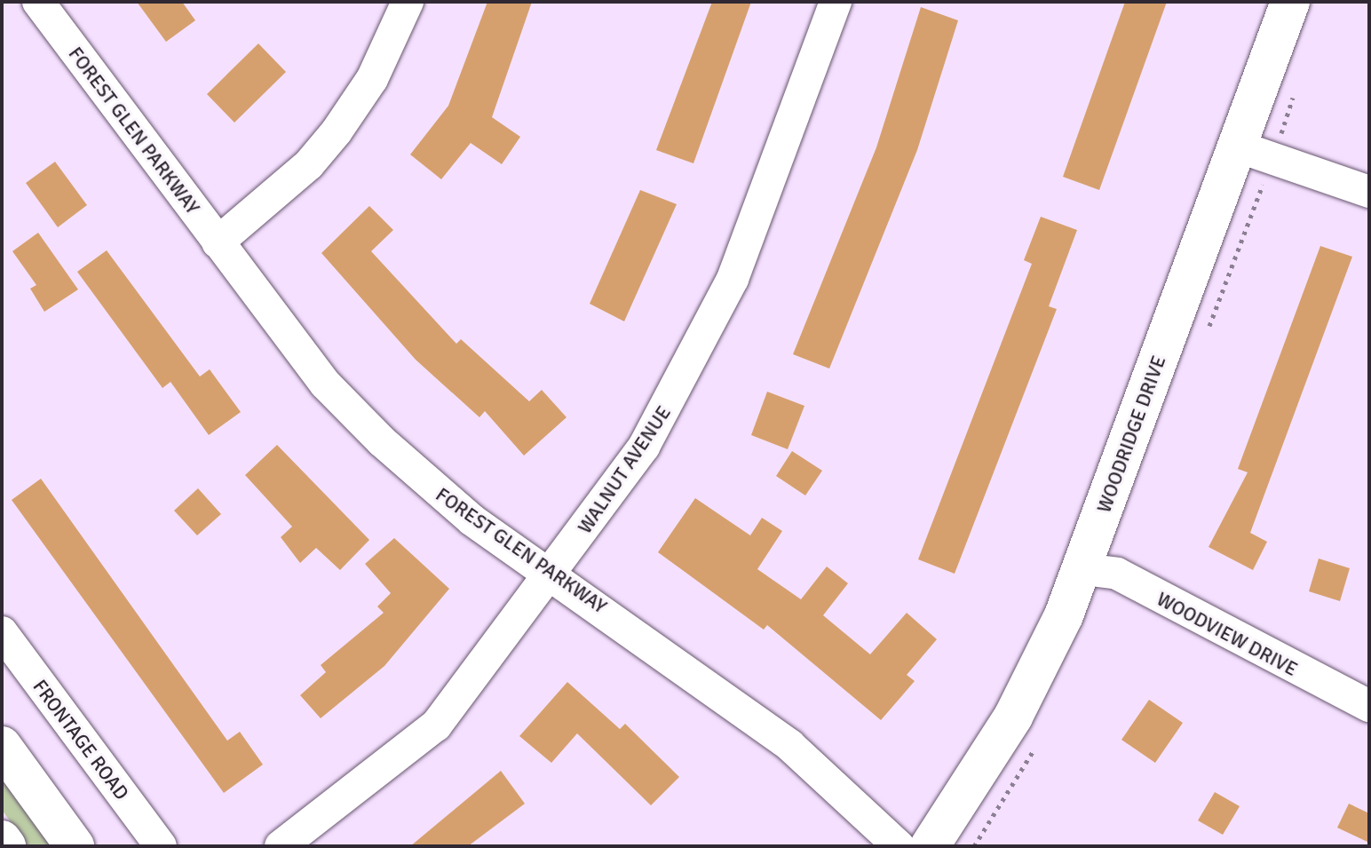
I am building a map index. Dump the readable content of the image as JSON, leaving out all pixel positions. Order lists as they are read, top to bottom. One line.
{"streets":{"street":["FOREST GLEN PARKWAY","WOODRIDGE DRIVE","WALNUT AVENUE","WOODVIEW DRIVE","FRONTAGE ROAD"]},"crossings":[["FOREST GLEN PARKWAY","WALNUT AVENUE"],["WOODRIDGE DRIVE","WOODVIEW DRIVE"]]}
